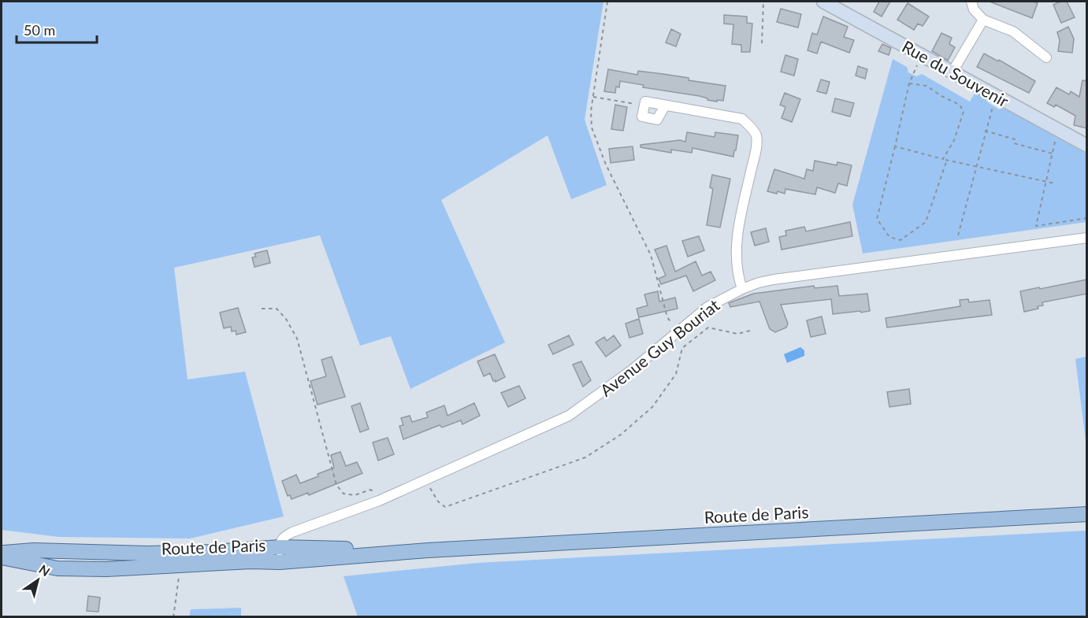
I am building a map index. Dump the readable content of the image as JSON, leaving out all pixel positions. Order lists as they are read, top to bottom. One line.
{"streets":{"main road":["Route de Paris"],"street":["Rue du Souvenir","Avenue Guy Bouriat"]},"crossings":[["Avenue Guy Bouriat","Route de Paris"]],"scale_bar":"50 m","north":"top right"}
